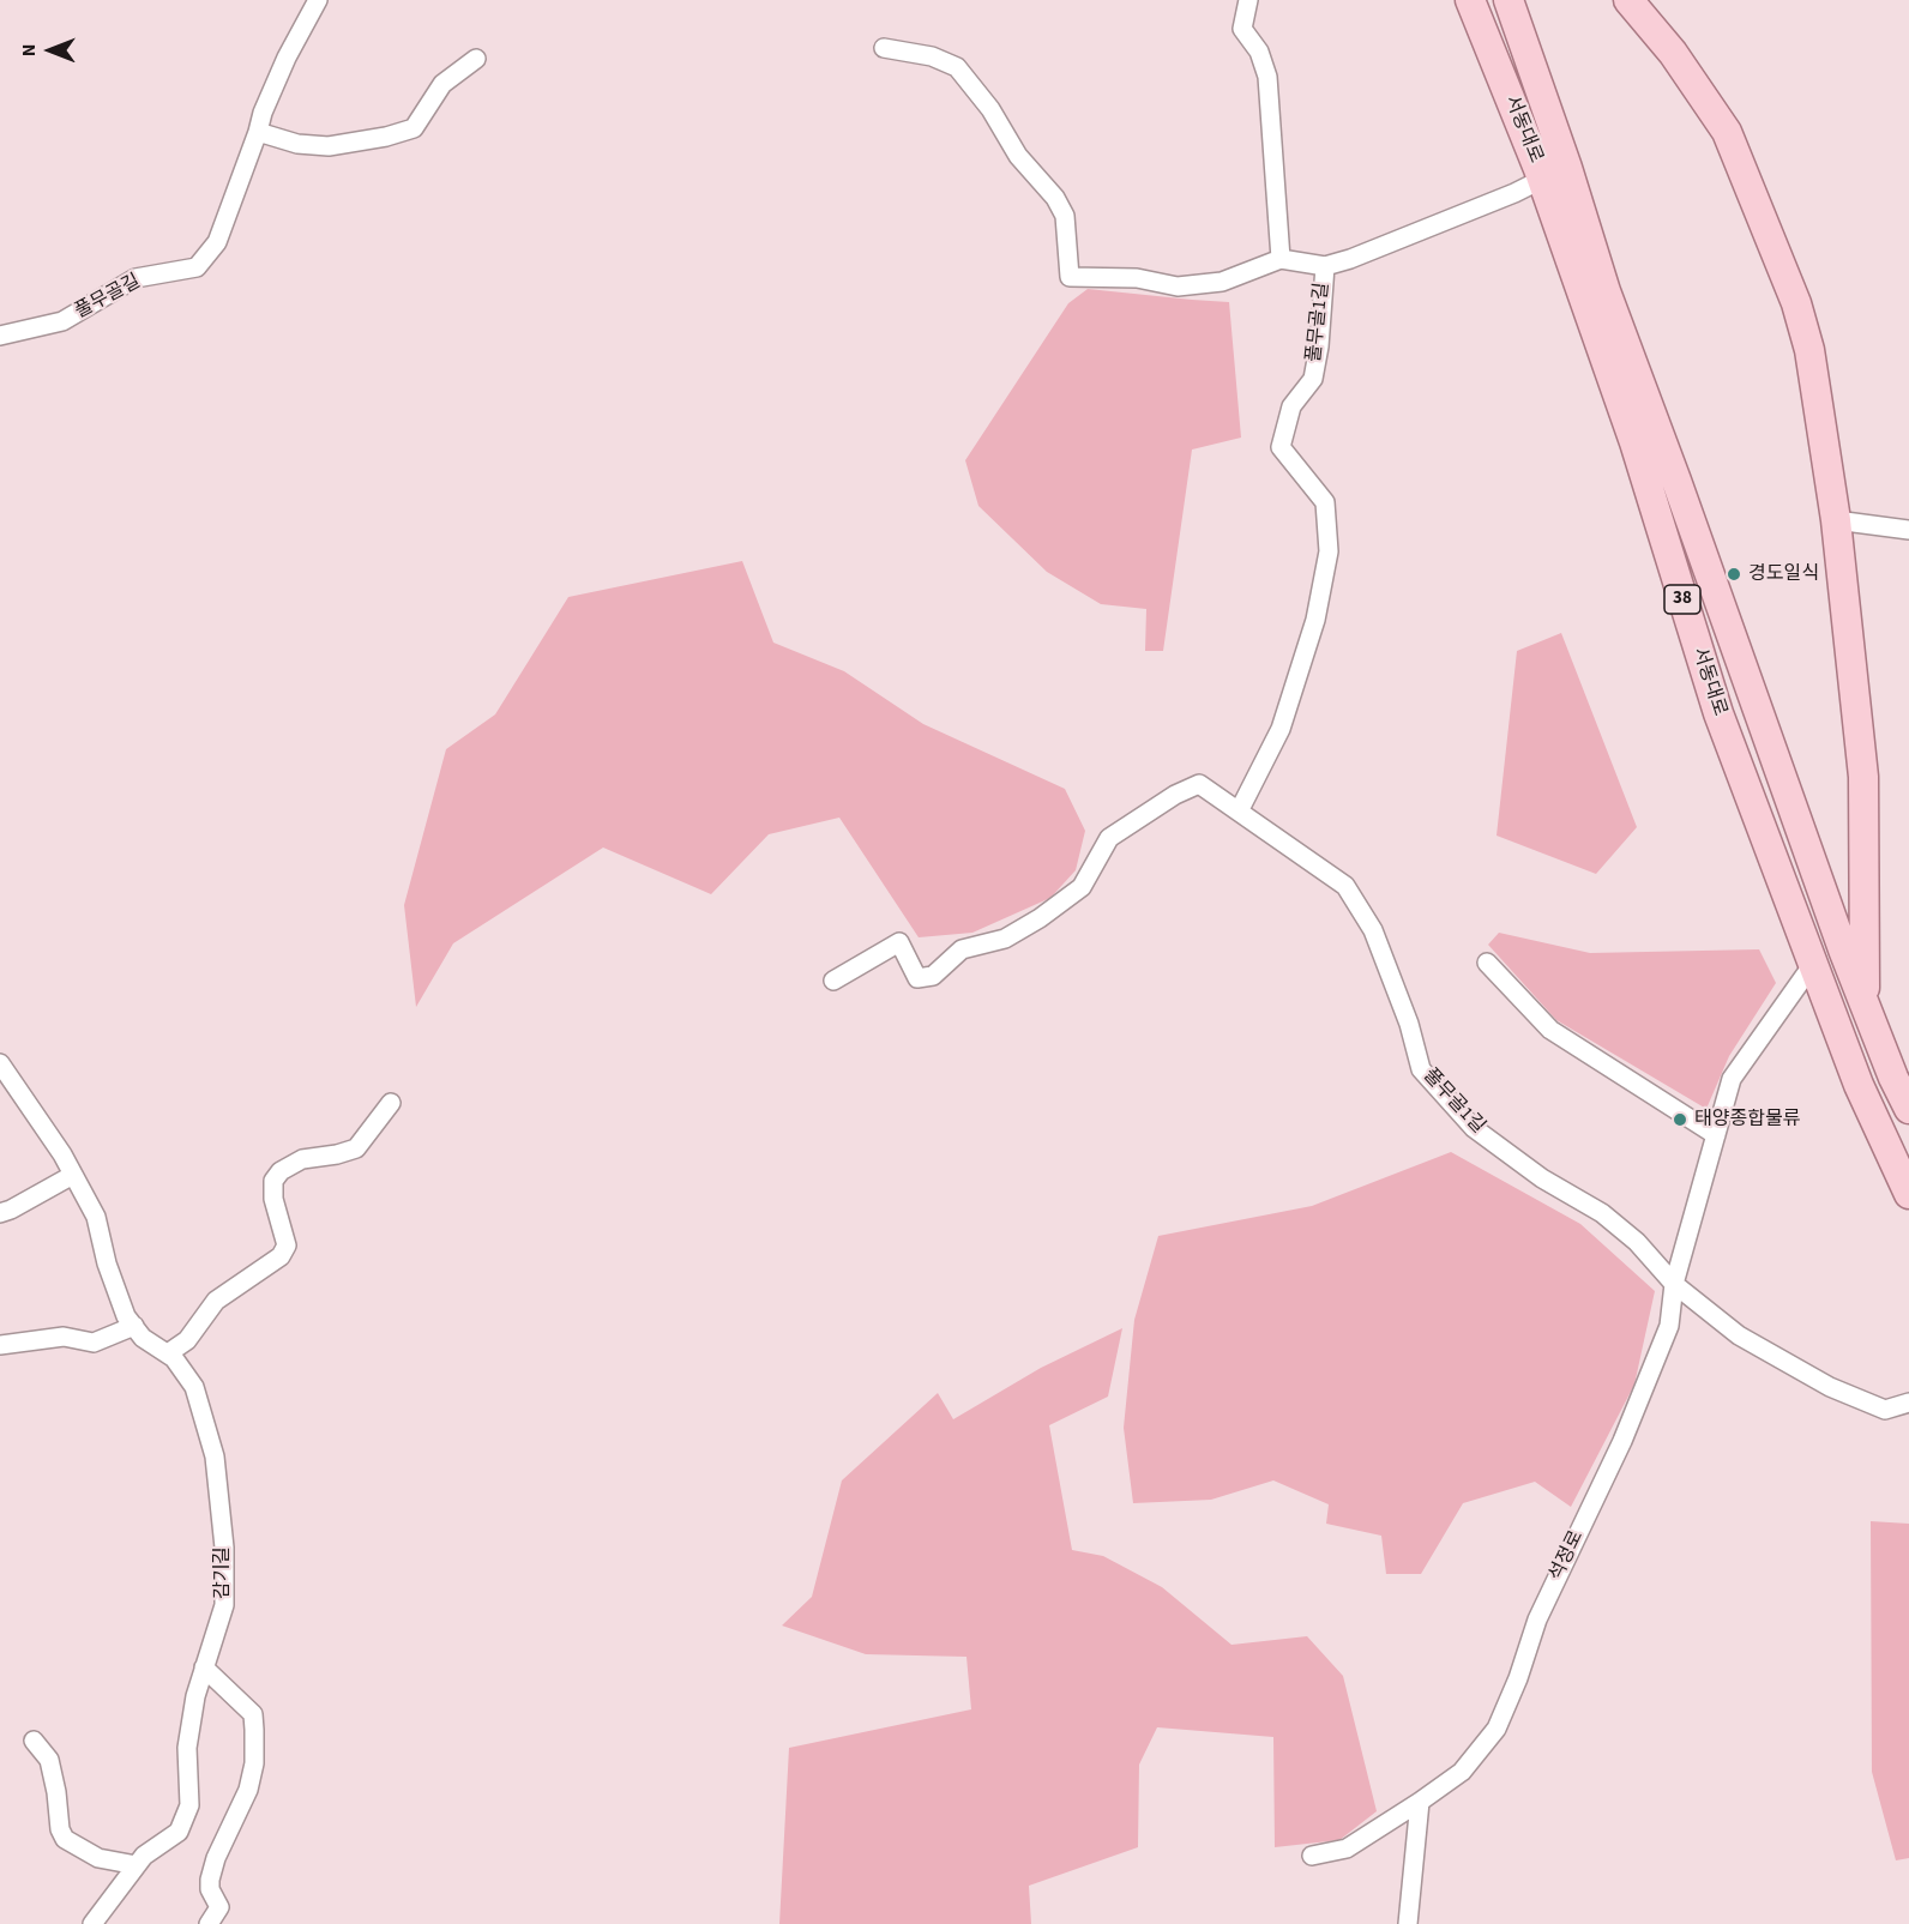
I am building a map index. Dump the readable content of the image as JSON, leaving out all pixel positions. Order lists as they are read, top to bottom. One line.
{"streets":{"main road":["서동대로","38"],"street":["풀무골길","풀무골1길","석정로","감기길"]},"crossings":[["서동대로","풀무골1길"],["풀무골1길","석정로"]],"places":["경도일식","태양종합물류"],"north":"left"}
